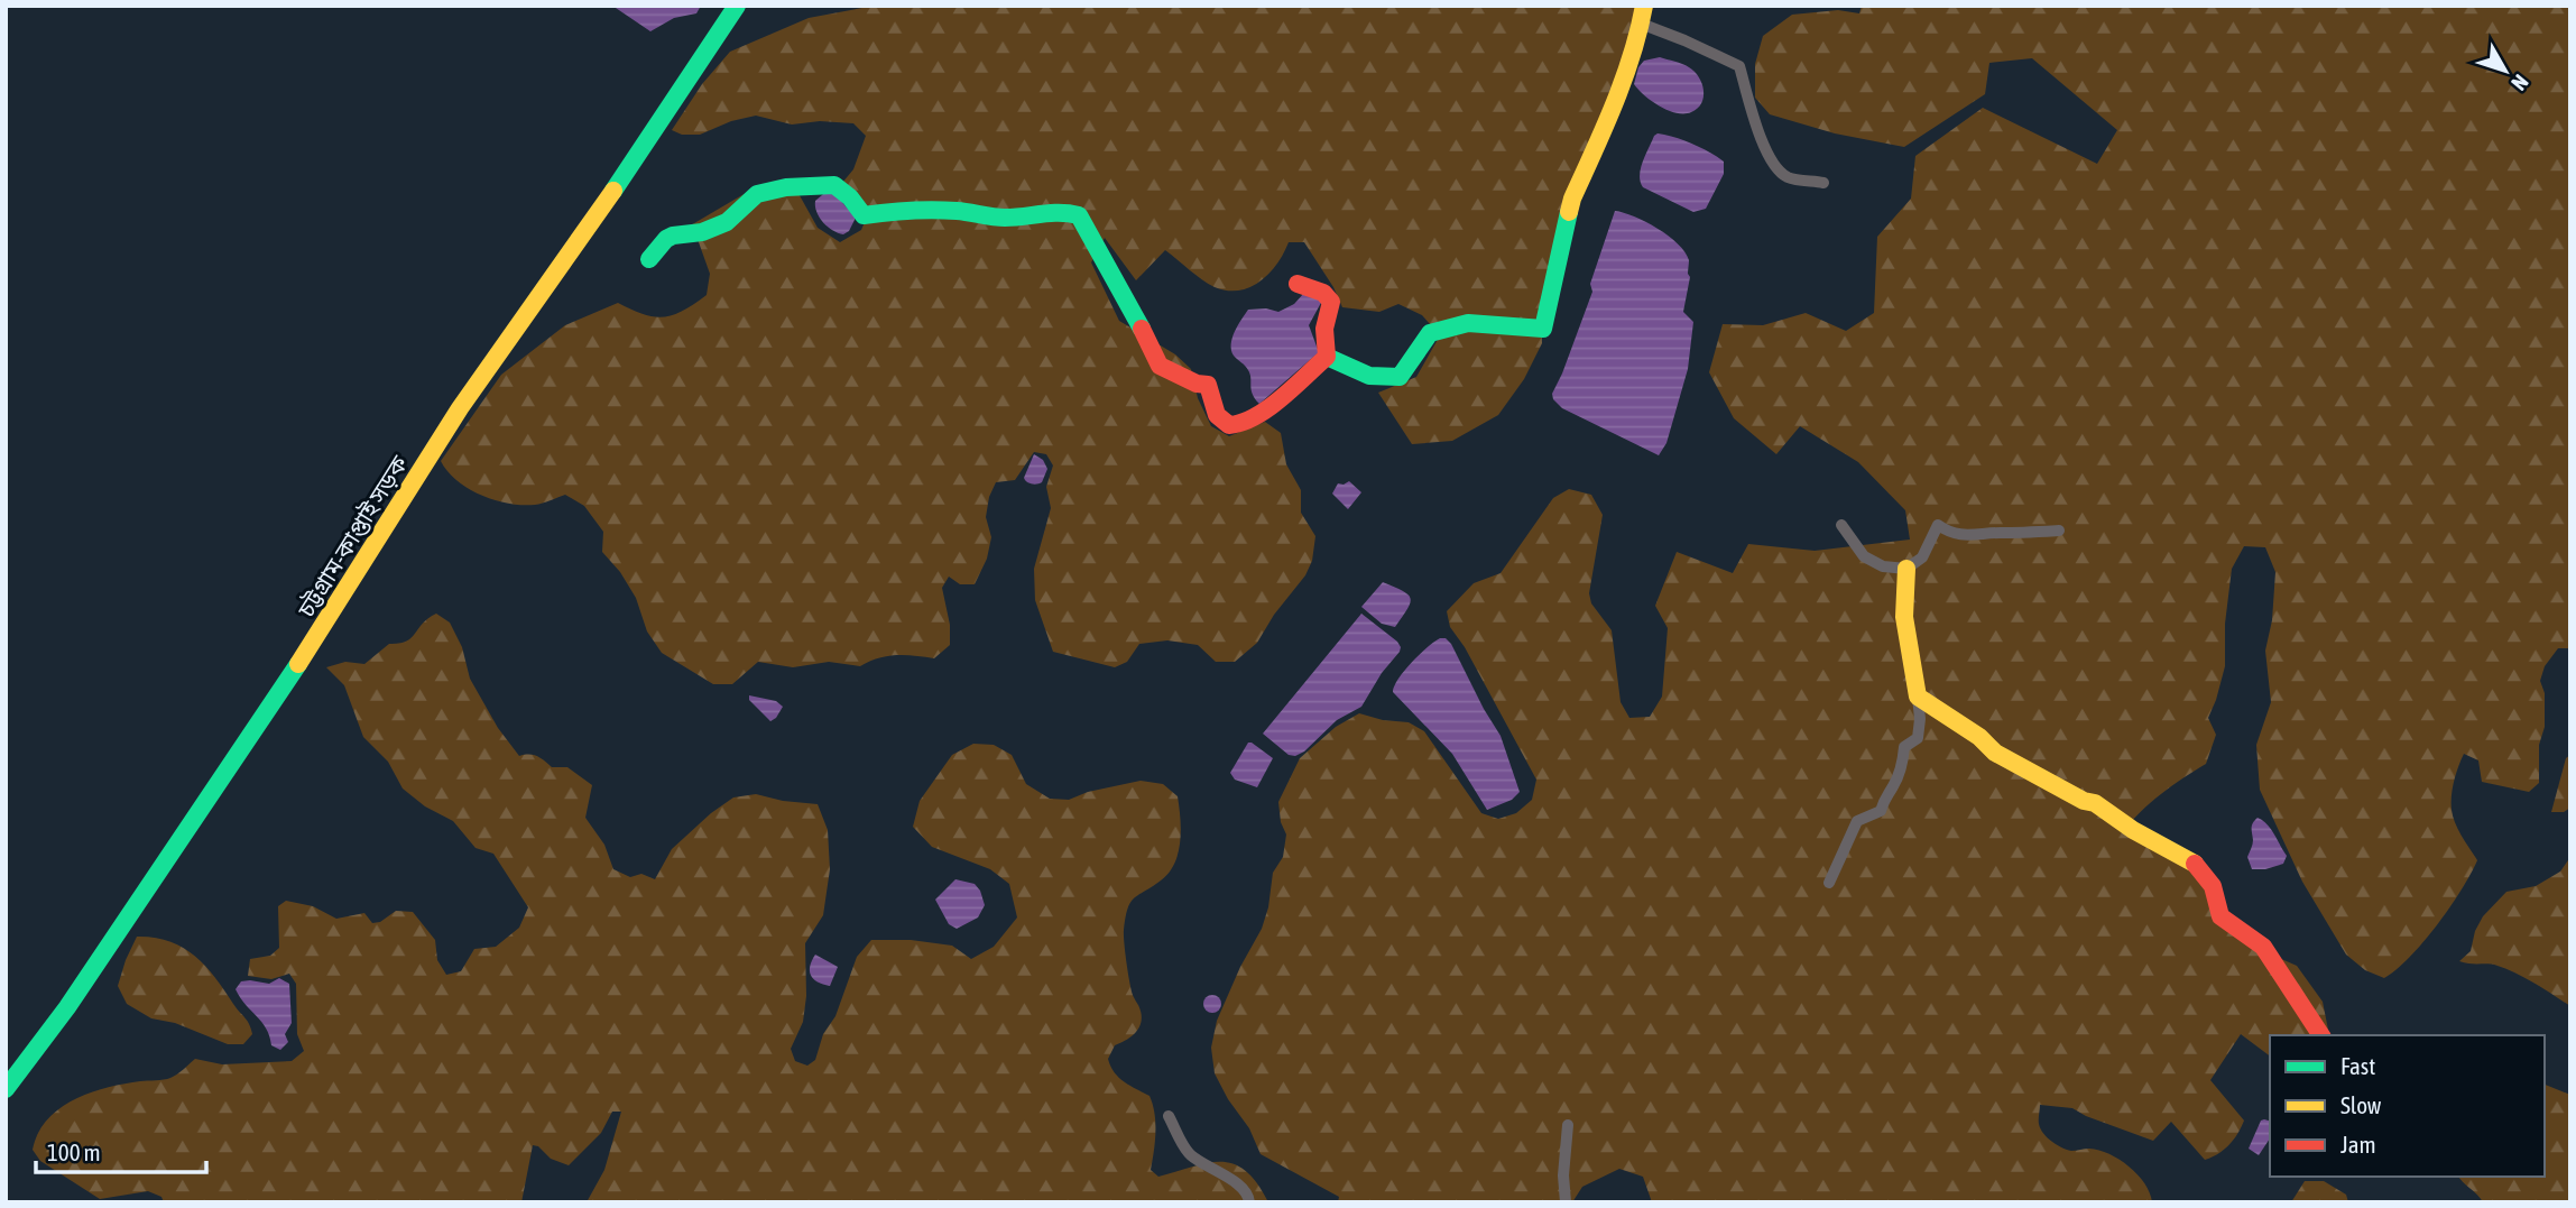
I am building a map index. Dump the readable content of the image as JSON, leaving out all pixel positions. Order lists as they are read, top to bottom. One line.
{"streets":{"street":["চট্টগ্রাম-কাপ্তাই সড়ক"]},"legend":["Fast","Slow","Jam"],"scale_bar":"100 m","north":"bottom right"}
